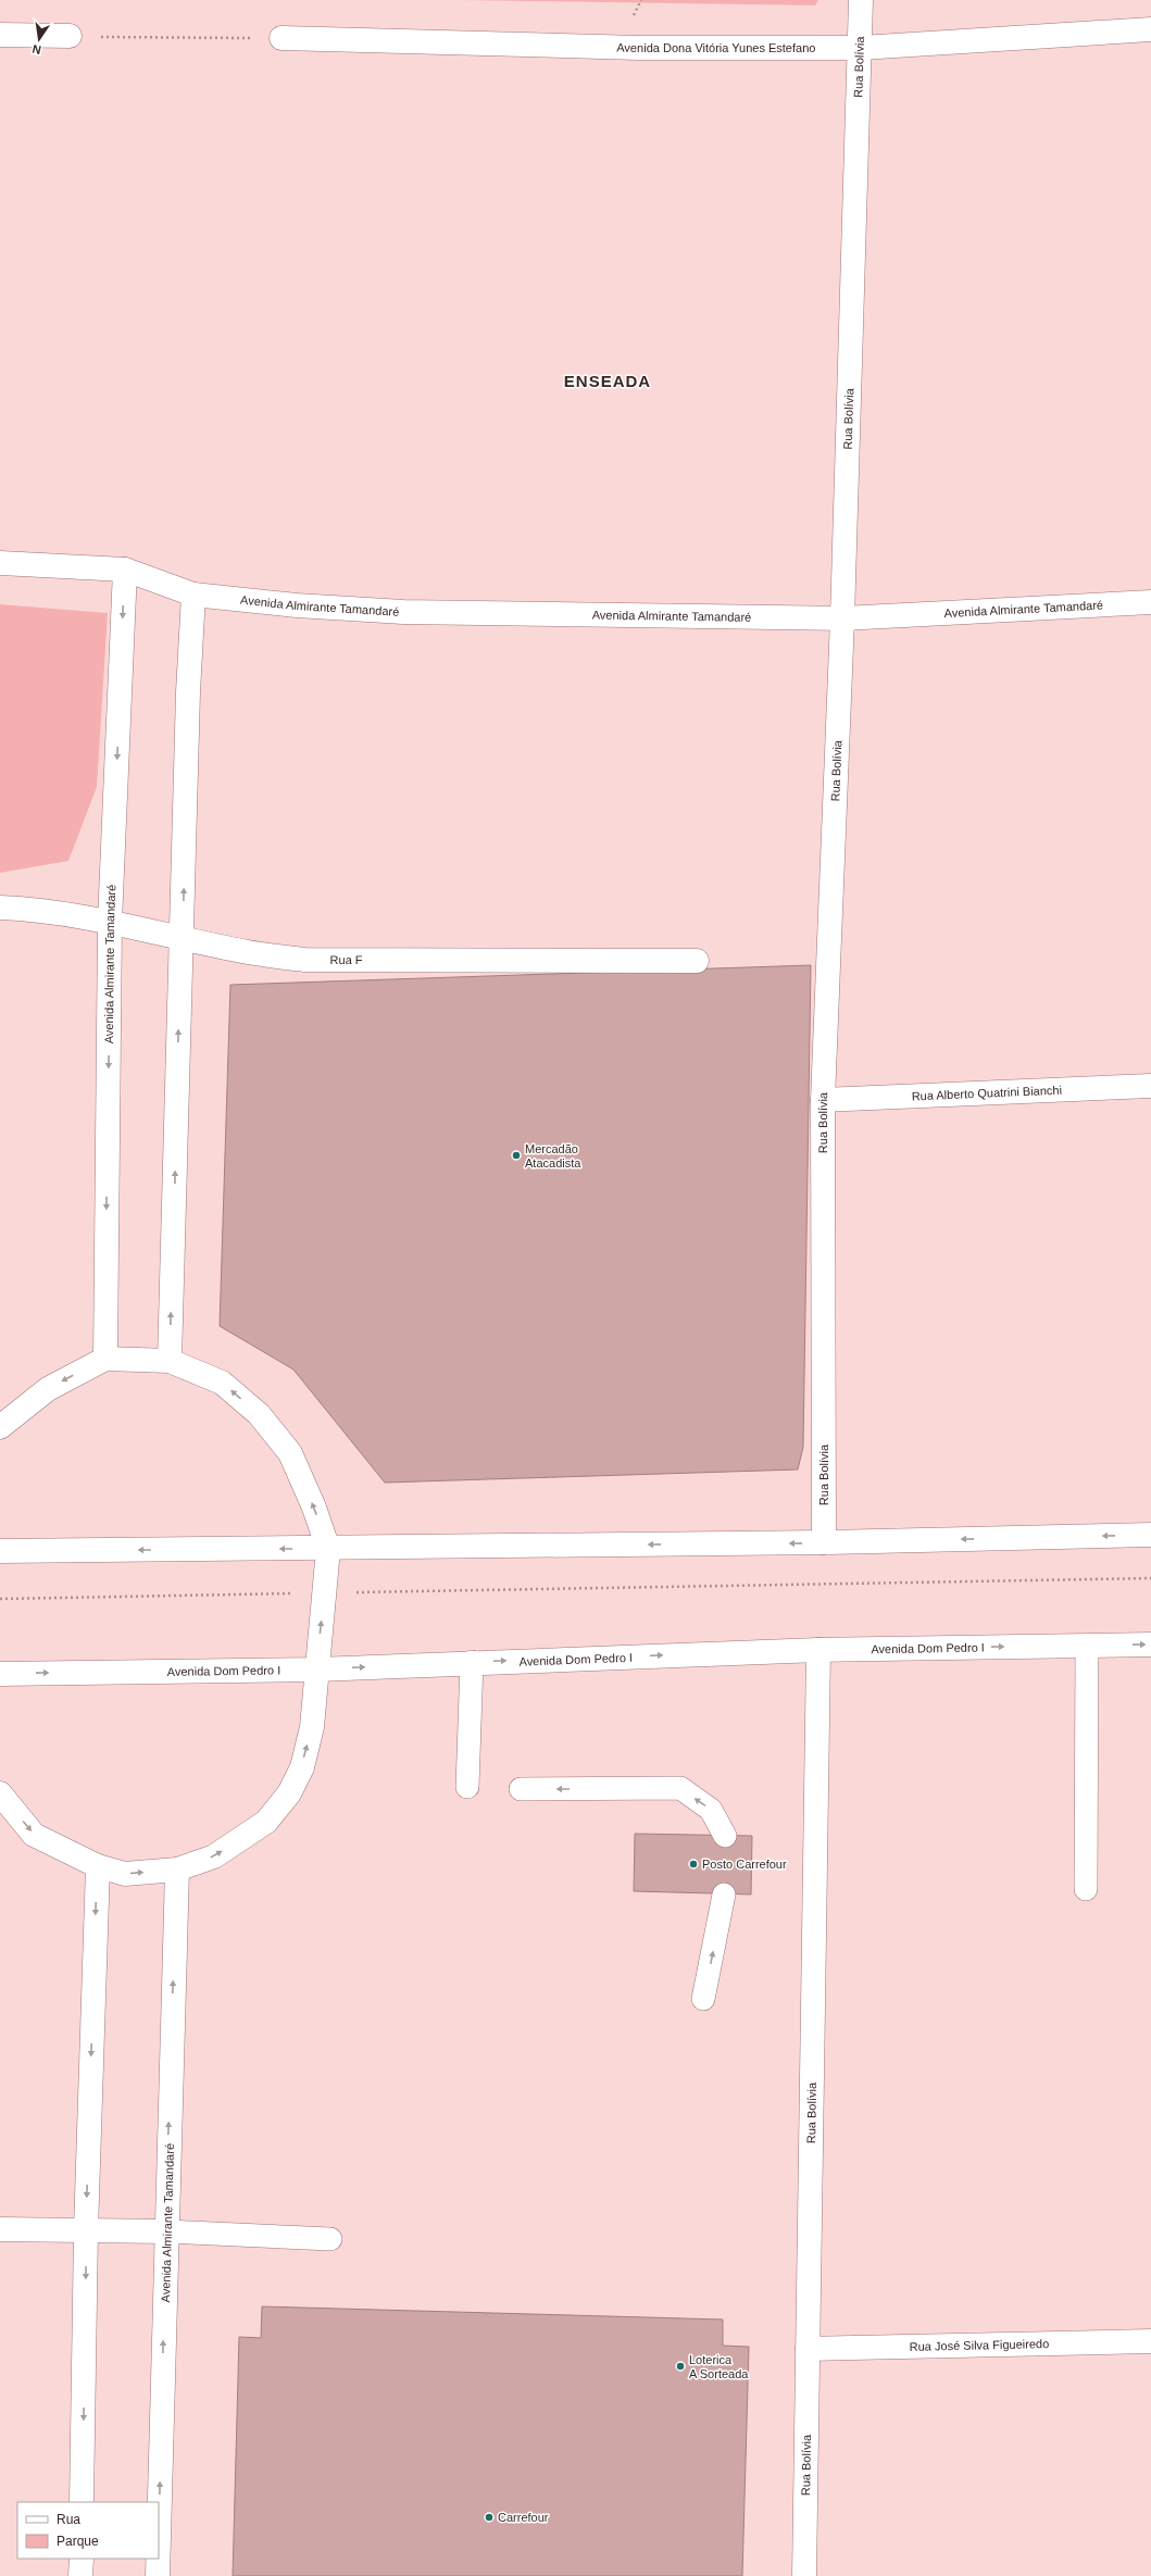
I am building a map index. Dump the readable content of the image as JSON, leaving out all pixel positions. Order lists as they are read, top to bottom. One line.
{"streets":{"street":["Avenida Dona Vitória Yunes Estefano","Rua Bolívia","Avenida Almirante Tamandaré","Rua F","Rua Alberto Quatrini Bianchi","Avenida Dom Pedro I","Rua José Silva Figueiredo"]},"crossings":[["Avenida Dona Vitória Yunes Estefano","Rua Bolívia"],["Rua Bolívia","Avenida Almirante Tamandaré"],["Rua Bolívia","Rua Alberto Quatrini Bianchi"],["Rua Bolívia","Avenida Dom Pedro I"],["Rua Bolívia","Rua José Silva Figueiredo"],["Avenida Almirante Tamandaré","Rua F"]],"districts":["ENSEADA"],"places":["Mercadão Atacadista","Posto Carrefour","Loterica A Sorteada","Carrefour"],"legend":["Rua","Parque"],"north":"bottom"}
